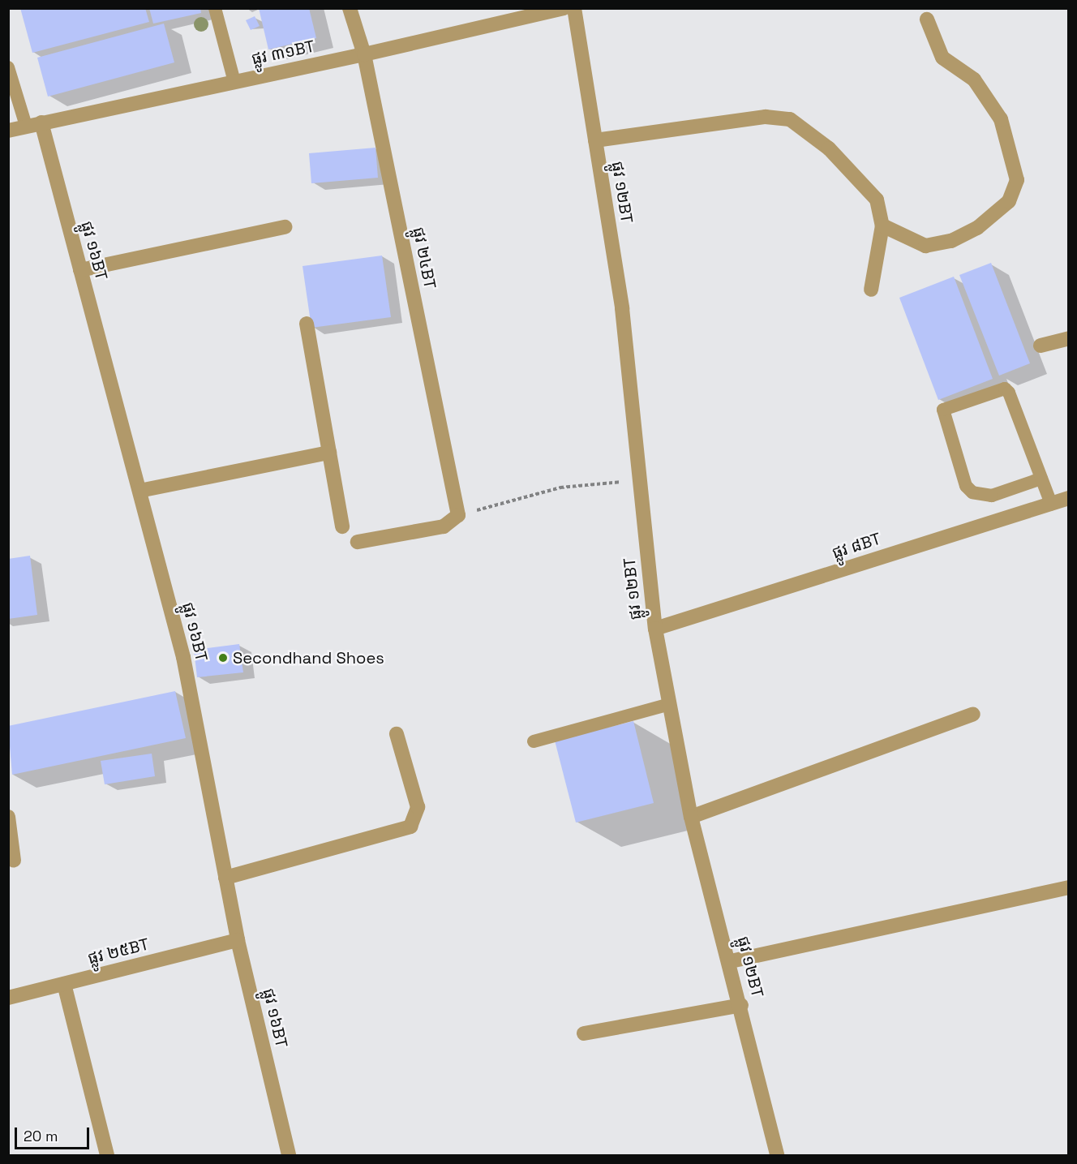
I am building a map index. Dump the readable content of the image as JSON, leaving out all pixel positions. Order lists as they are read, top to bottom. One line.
{"streets":{"street":["ផ្លូវ ៣១BT","ផ្លូវ ១២BT","ផ្លូវ ១៦BT","ផ្លូវ ២៤BT","ផ្លូវ ៨BT","ផ្លូវ ២៥BT"]},"crossings":[["ផ្លូវ ៣១BT","ផ្លូវ ១៦BT"],["ផ្លូវ ៣១BT","ផ្លូវ ២៤BT"],["ផ្លូវ ១២BT","ផ្លូវ ៨BT"],["ផ្លូវ ១៦BT","ផ្លូវ ២៥BT"]],"places":["Secondhand Shoes"],"scale_bar":"20 m"}
